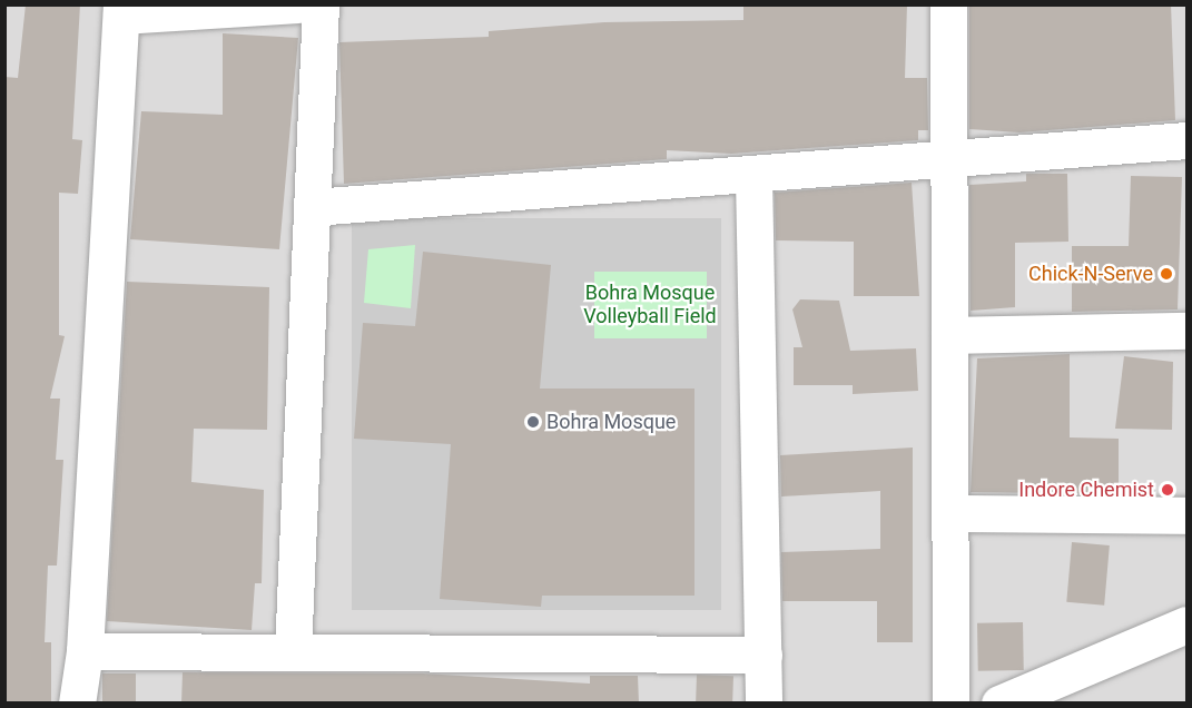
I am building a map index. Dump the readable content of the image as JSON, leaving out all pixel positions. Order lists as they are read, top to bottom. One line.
{"parks":["Bohra Mosque Volleyball Field"],"places":["Chick-N-Serve","Bohra Mosque","Indore Chemist"]}
